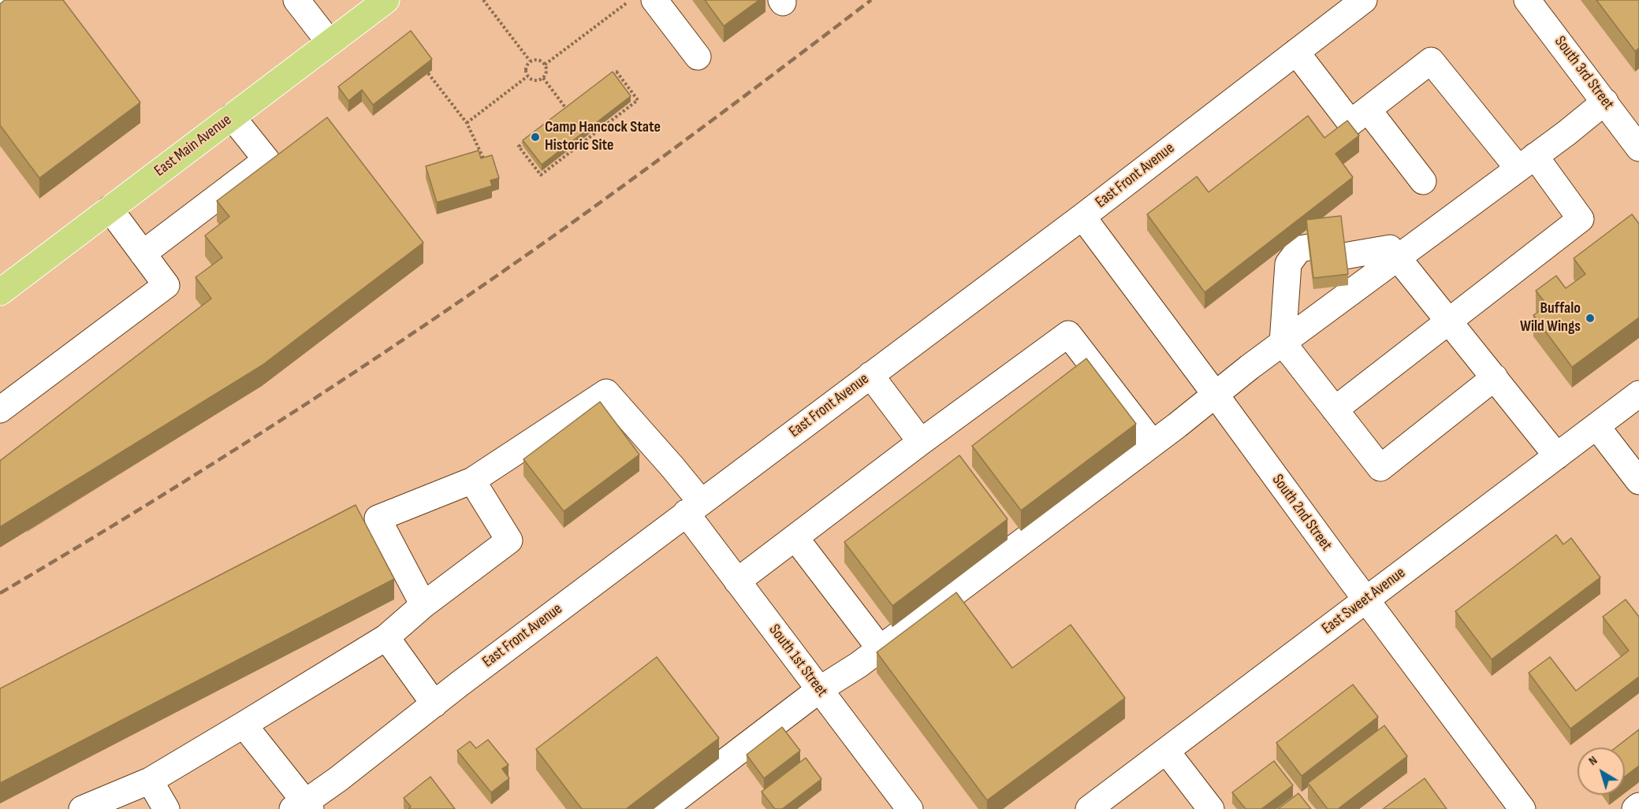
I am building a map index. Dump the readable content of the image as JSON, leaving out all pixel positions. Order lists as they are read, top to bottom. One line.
{"streets":{"main road":["East Main Avenue"],"street":["South 3rd Street","East Front Avenue","South 2nd Street","East Sweet Avenue","South 1st Street"]},"crossings":[["East Front Avenue","South 2nd Street"],["East Front Avenue","South 1st Street"],["South 2nd Street","East Sweet Avenue"]],"places":["Camp Hancock State Historic Site","Buffalo Wild Wings"],"north":"top left"}
